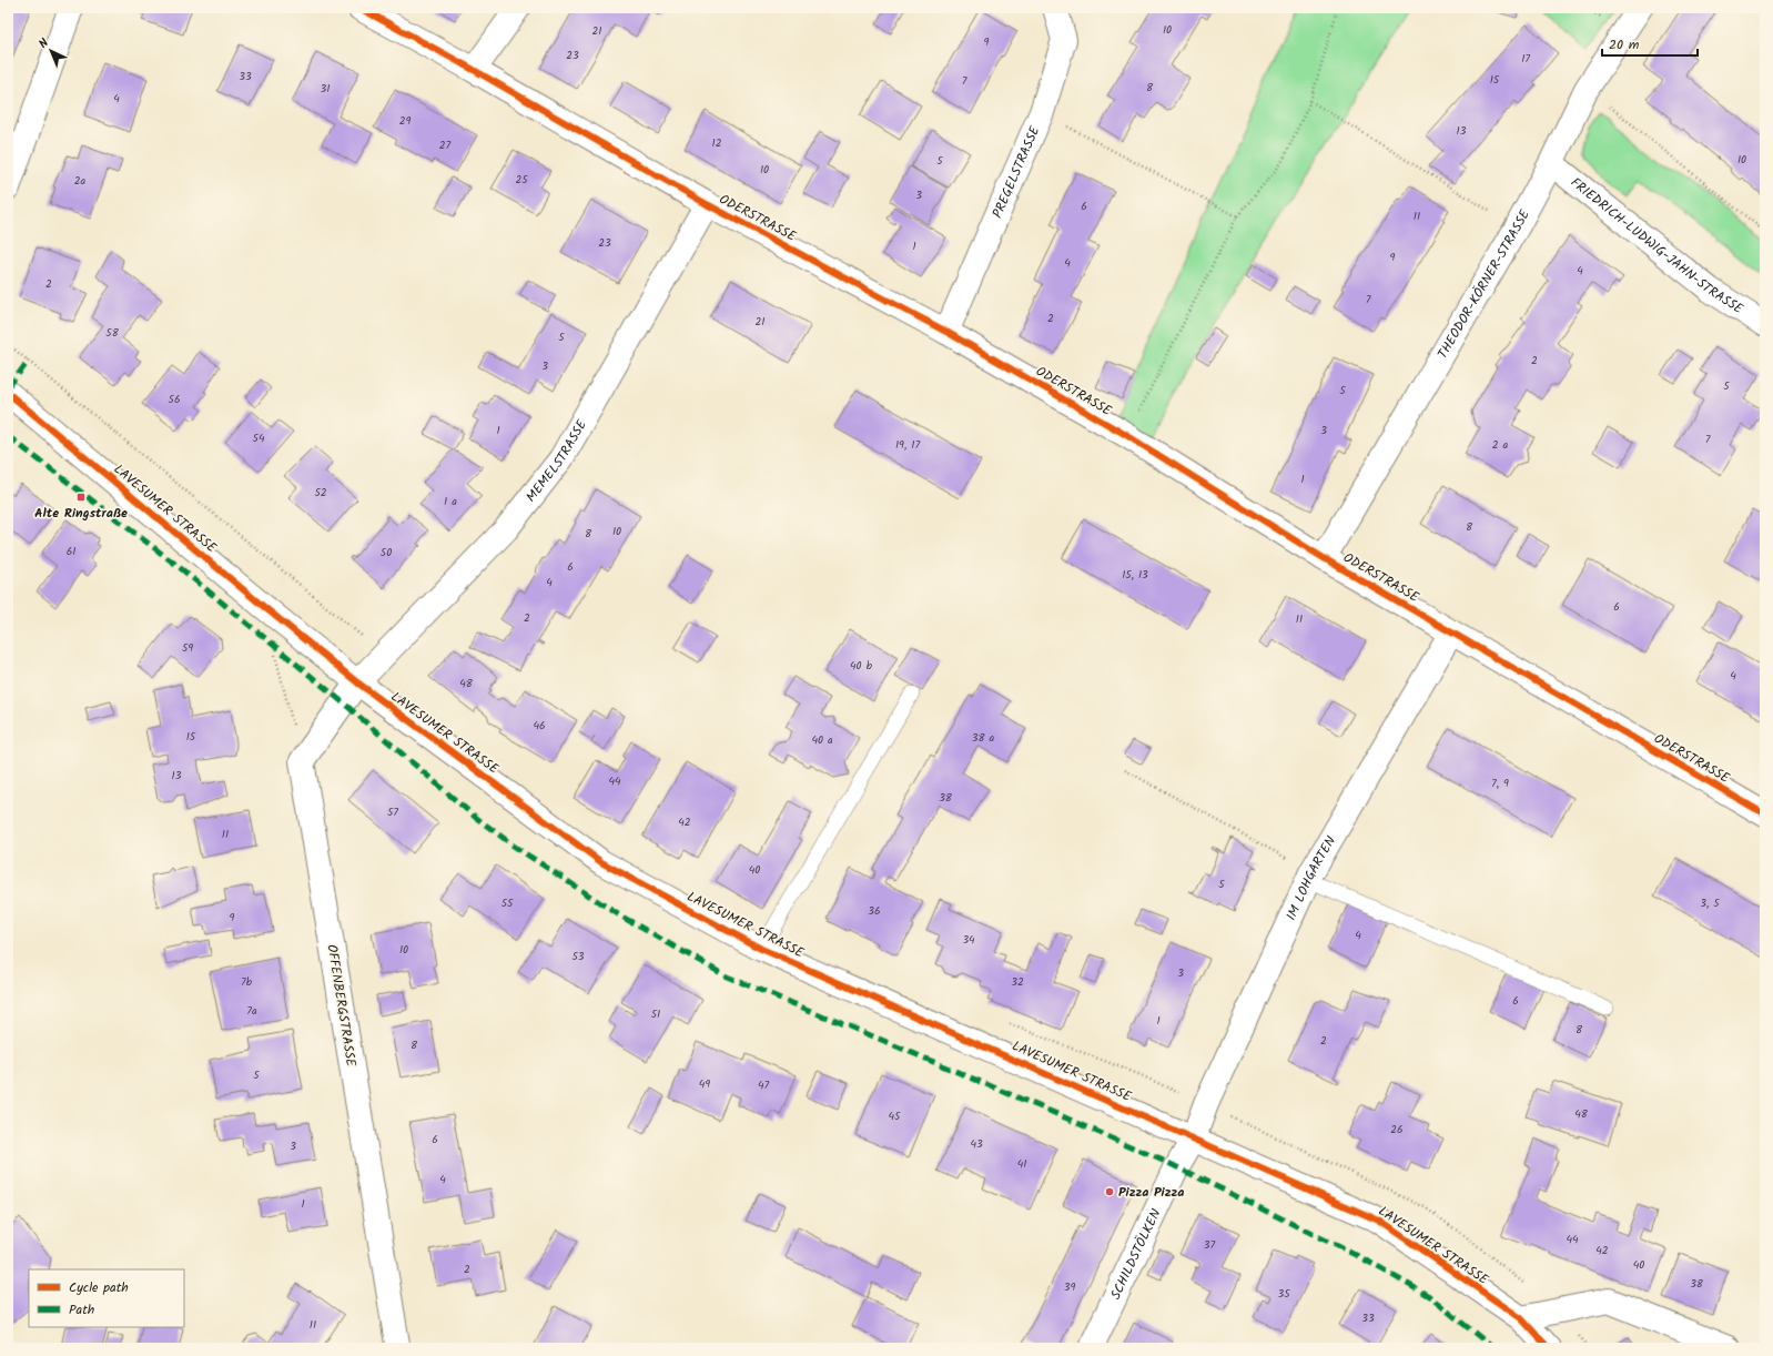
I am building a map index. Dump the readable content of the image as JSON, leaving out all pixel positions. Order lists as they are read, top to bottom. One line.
{"streets":{"street":["PREGELSTRASSE","ODERSTRASSE","FRIEDRICH-LUDWIG-JAHN-STRASSE","THEODOR-KÖRNER-STRASSE","MEMELSTRASSE","LAVESUMER STRASSE","IM LOHGARTEN","OFFENBERGSTRASSE","SCHILDSTÖLKEN"]},"crossings":[["PREGELSTRASSE","ODERSTRASSE"],["ODERSTRASSE","THEODOR-KÖRNER-STRASSE"],["ODERSTRASSE","MEMELSTRASSE"],["ODERSTRASSE","IM LOHGARTEN"],["FRIEDRICH-LUDWIG-JAHN-STRASSE","THEODOR-KÖRNER-STRASSE"],["MEMELSTRASSE","LAVESUMER STRASSE"],["LAVESUMER STRASSE","IM LOHGARTEN"],["LAVESUMER STRASSE","SCHILDSTÖLKEN"],["IM LOHGARTEN","SCHILDSTÖLKEN"]],"places":{"transit":["Alte Ringstraße"],"other":["Pizza Pizza"]},"house_numbers":["10","21","9","23","17","33","15","7","8","31","4","29","13","12","27","10","5","10","25","2a","3","6","11","23","1","9","4","4","2","7","2","21","58","5","2","3","5","5","56","1","3","54","7","19, 17","2 a","1","52","1 a","8","10","8","61","50","6","15, 13","4","6","2","11","59","40 b","4","48","46","15","38 a","40 a","13","44","7, 9","38","57","42","11","40","5","55","3, 5","36","9","4","34","10","53","3","7b","32","6","7a","51","1","8","2","8","5","49","47","48","45","26","6","43","3","41","4","1","44","37","42","40","2","38","39","35","33","11"],"legend":["Cycle path","Path"],"scale_bar":"20 m","north":"top left"}
